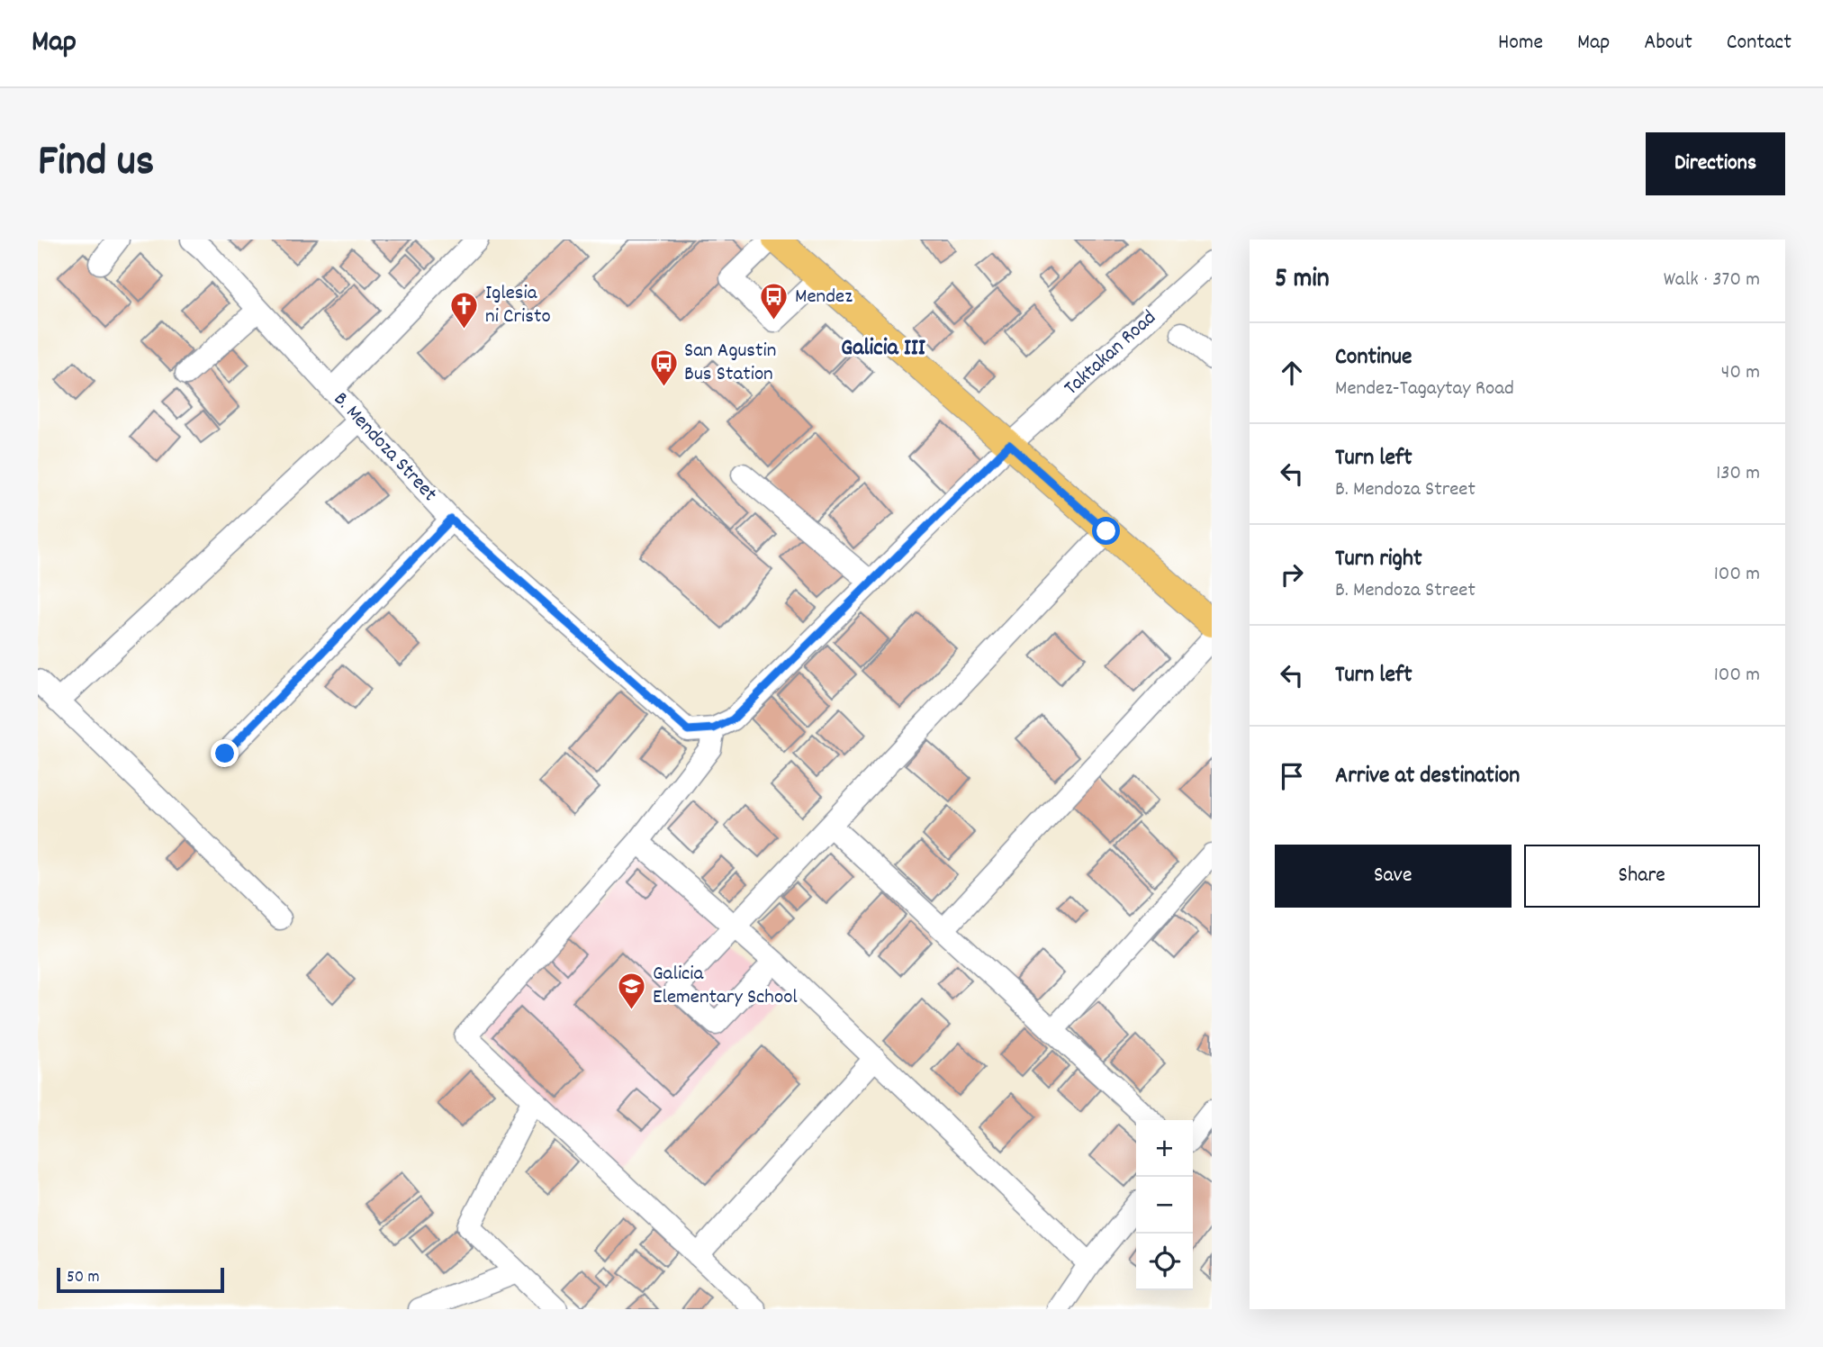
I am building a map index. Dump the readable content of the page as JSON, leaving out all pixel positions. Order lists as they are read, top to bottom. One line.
{"streets":{"street":["Taktakan Road","B. Mendoza Street"]},"districts":["Galicia III"],"places":{"bus stop":["Mendez","San Agustin Bus Station"],"church":["Iglesia ni Cristo"],"school or university":["Galicia Elementary School"]},"scale_bar":"50 m","page":{"header":"Map","nav":["Home","Map","About","Contact"],"title":"Find us","buttons":["Directions",["Save","Share"]],"heading":["5 min","Walk · 370 m"],"list":[["Continue","Mendez-Tagaytay Road","40 m"],["Turn left","B. Mendoza Street","130 m"],["Turn right","B. Mendoza Street","100 m"],["Turn left","100 m"],"Arrive at destination"],"map_buttons":["+","−"],"scale":"50 m"}}
